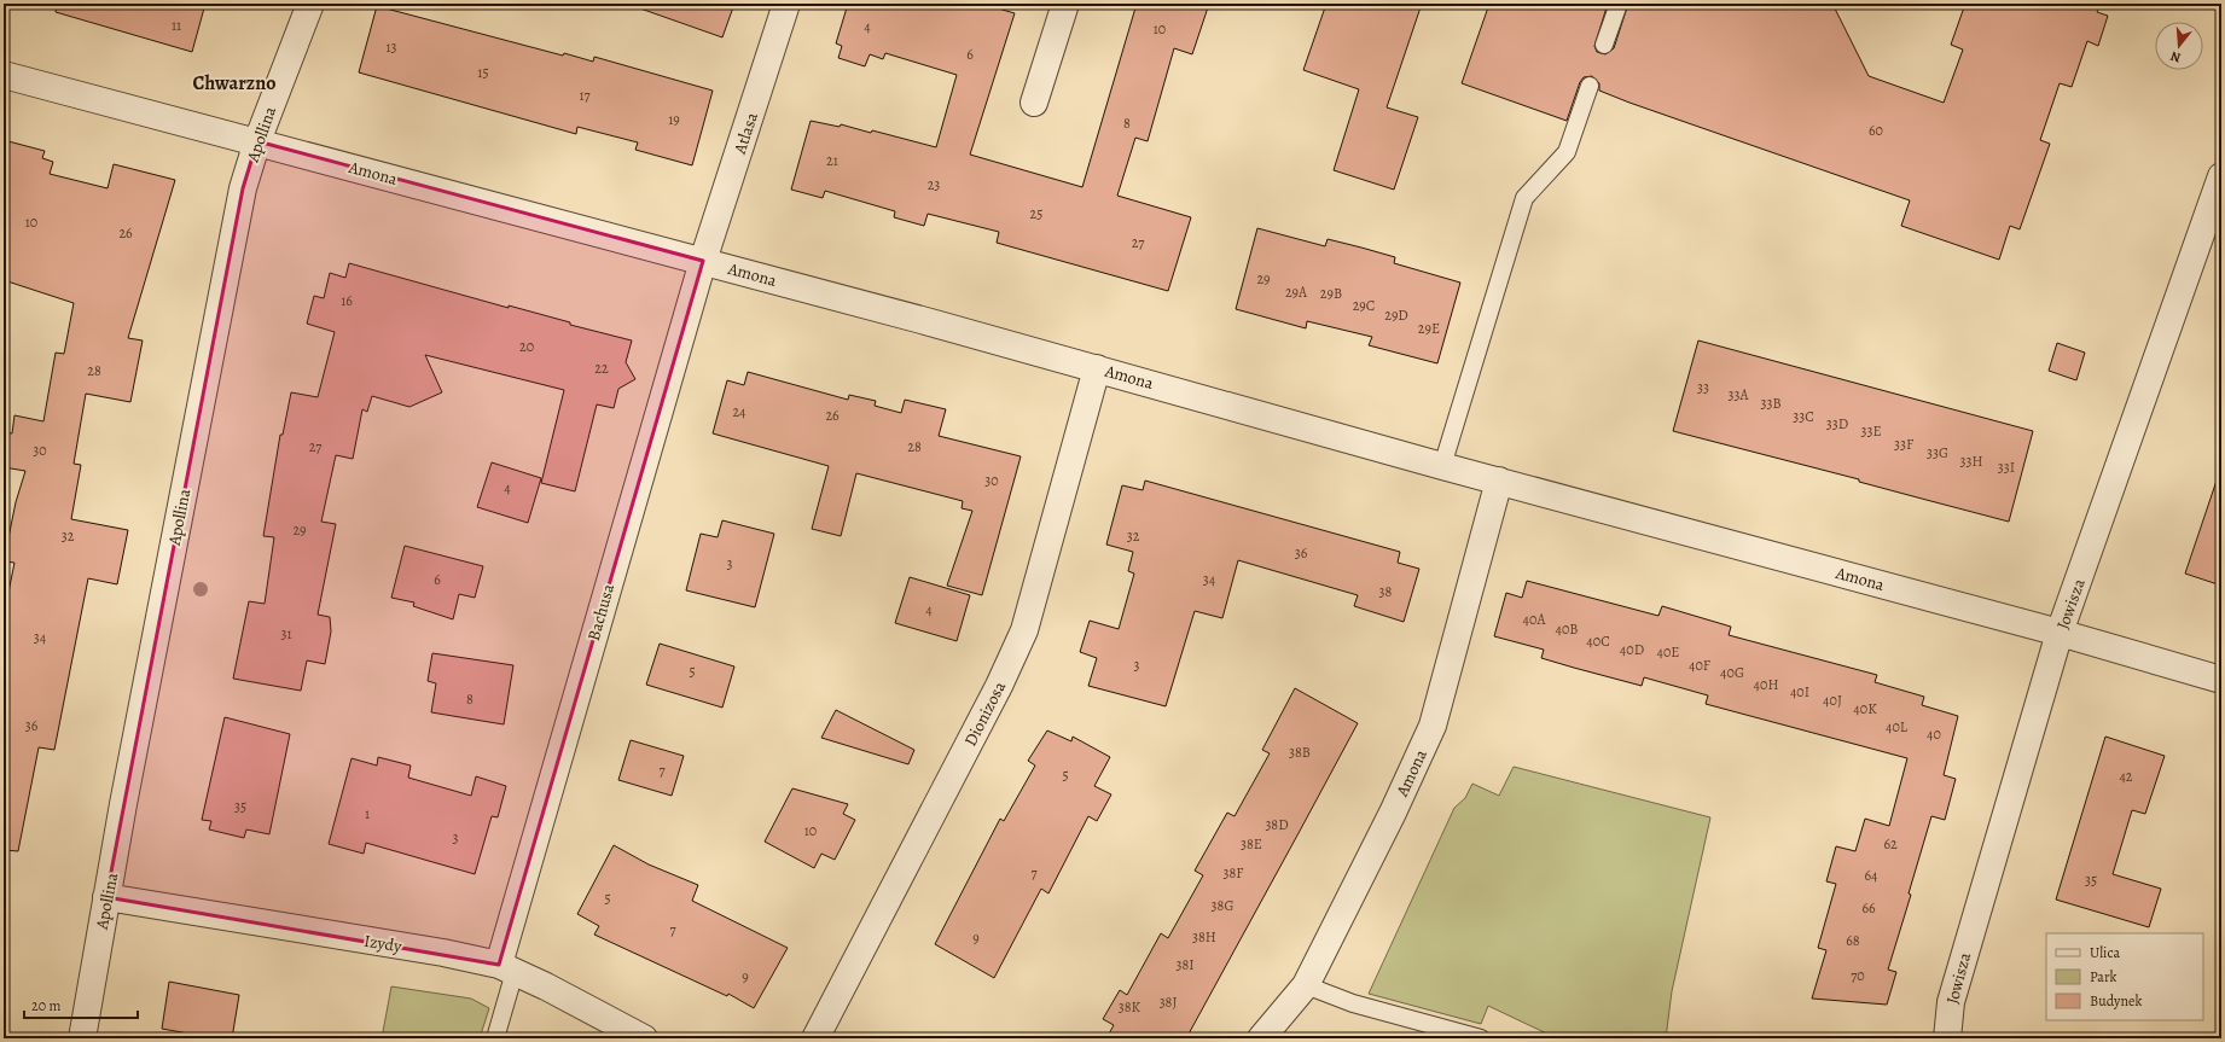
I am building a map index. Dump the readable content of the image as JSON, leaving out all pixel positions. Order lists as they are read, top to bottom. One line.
{"streets":{"street":["Atlasa","Apollina","Amona","Jowisza","Bachusa","Dionizosa","Izydy"]},"crossings":[["Atlasa","Amona"],["Atlasa","Bachusa"],["Apollina","Amona"],["Apollina","Izydy"],["Amona","Jowisza"],["Amona","Bachusa"],["Amona","Dionizosa"],["Bachusa","Izydy"]],"districts":["Chwarzno"],"house_numbers":["11","4","10","13","6","15","17","19","8","60","21","23","25","10","26","27","29","29A","29B","16","29C","29D","29E","20","22","28","33","33A","33B","24","26","33C","33D","33E","33F","27","28","30","33G","33H","33I","30","4","29","32","32","36","3","6","34","38","4","40A","40B","31","34","40C","40D","40E","3","40F","5","40G","40H","40I","8","40J","40K","36","40L","40","38B","7","5","42","35","1","38D","10","3","38E","62","7","38F","64","35","5","38G","66","7","38H","9","68","38I","70","9","38J","38K"],"legend":["Ulica","Park","Budynek"],"scale_bar":"20 m","north":"bottom"}
